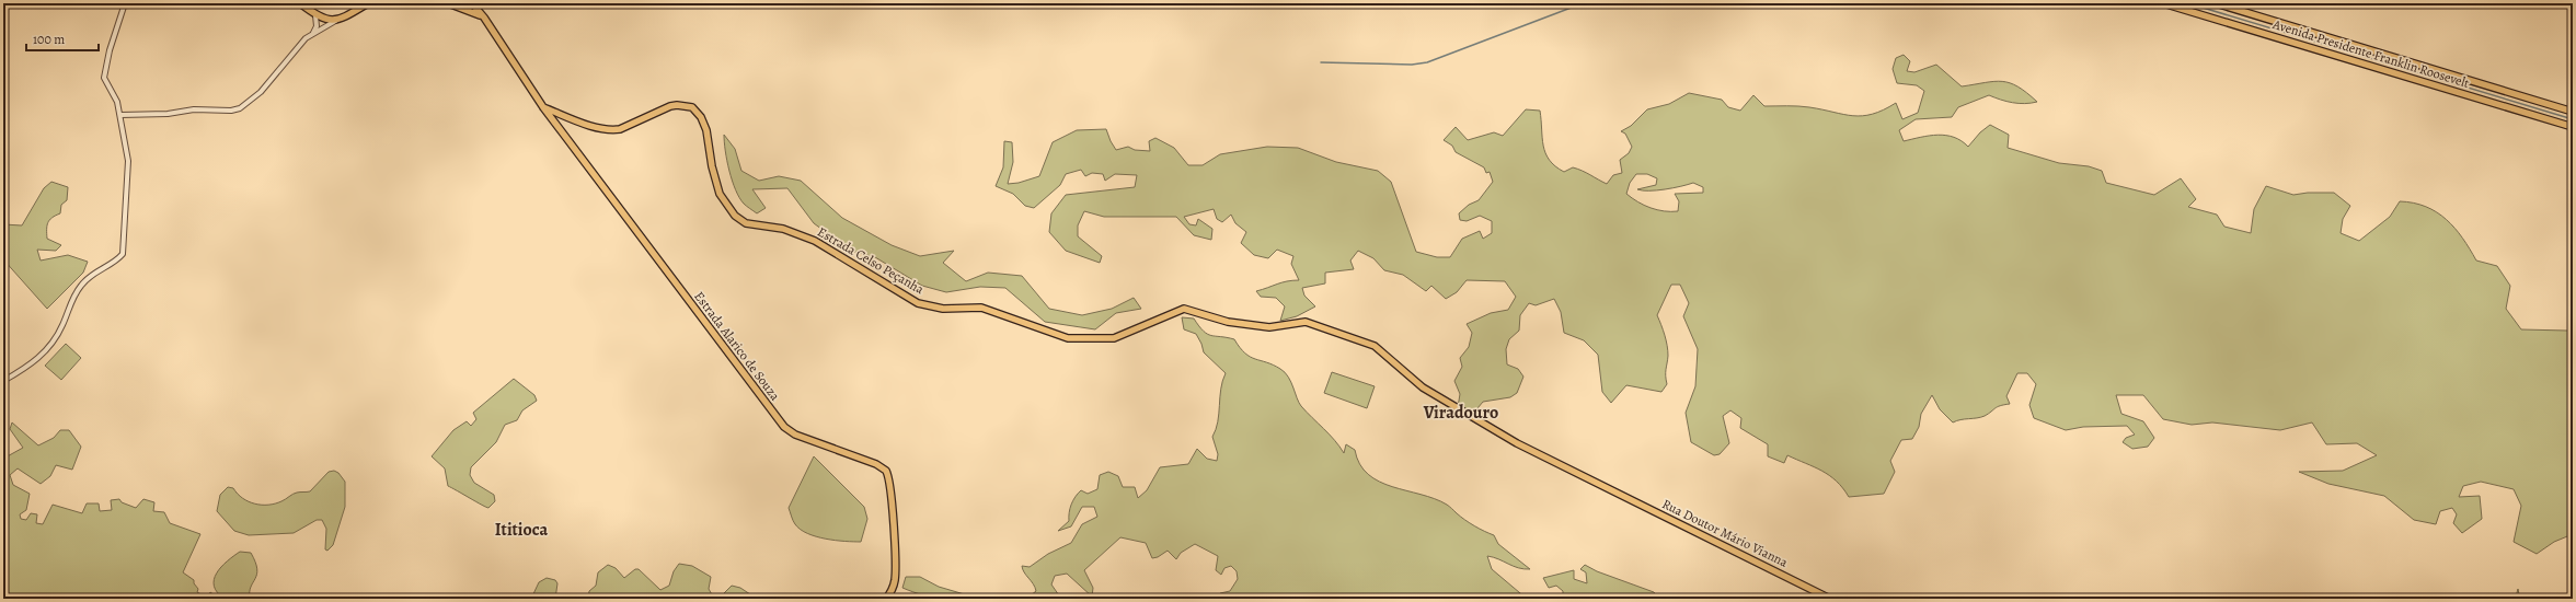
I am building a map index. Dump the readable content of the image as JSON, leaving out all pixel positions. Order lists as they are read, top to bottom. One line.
{"streets":{"main road":["Avenida Presidente Franklin Roosevelt","Estrada Celso Peçanha","Estrada Alarico de Souza","Rua Doutor Mário Vianna"]},"crossings":[["Estrada Celso Peçanha","Estrada Alarico de Souza"],["Estrada Celso Peçanha","Rua Doutor Mário Vianna"]],"districts":["Viradouro","Ititioca"],"scale_bar":"100 m"}
